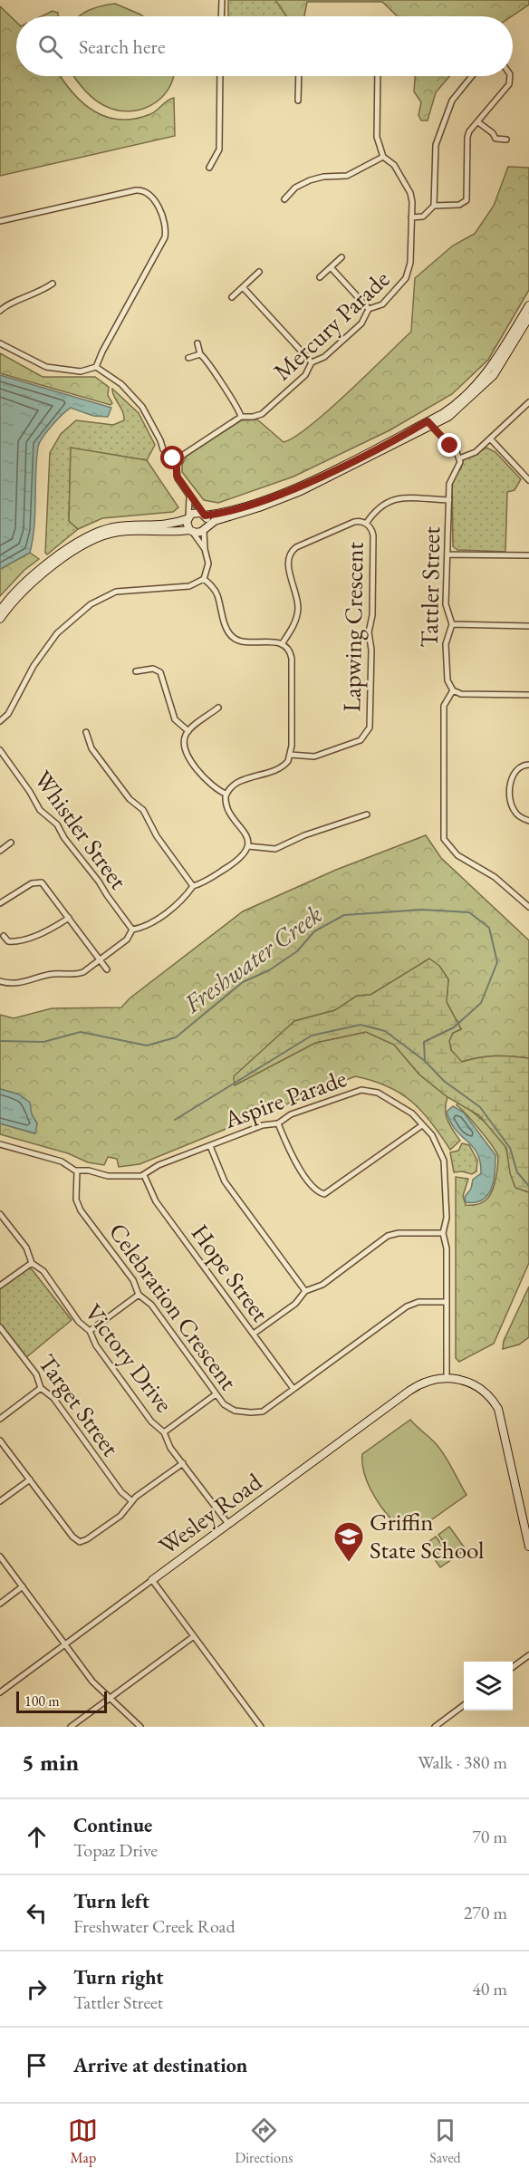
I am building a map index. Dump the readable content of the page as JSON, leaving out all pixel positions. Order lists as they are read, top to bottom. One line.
{"streets":{"main road":["Wesley Road"],"street":["Mercury Parade","Tattler Street","Lapwing Crescent","Whistler Street","Aspire Parade","Hope Street","Celebration Crescent","Victory Drive","Target Street"]},"crossings":[["Aspire Parade","Hope Street"],["Aspire Parade","Celebration Crescent"],["Aspire Parade","Wesley Road"],["Hope Street","Celebration Crescent"],["Victory Drive","Wesley Road"]],"water":["Freshwater Creek"],"places":{"school or university":["Griffin State School"]},"scale_bar":"100 m","page":{"search":"Search here","scale":"100 m","heading":["5 min","Walk · 380 m"],"list":[["Continue","Topaz Drive","70 m"],["Turn left","Freshwater Creek Road","270 m"],["Turn right","Tattler Street","40 m"],"Arrive at destination"],"nav":["Map","Directions","Saved"]}}
